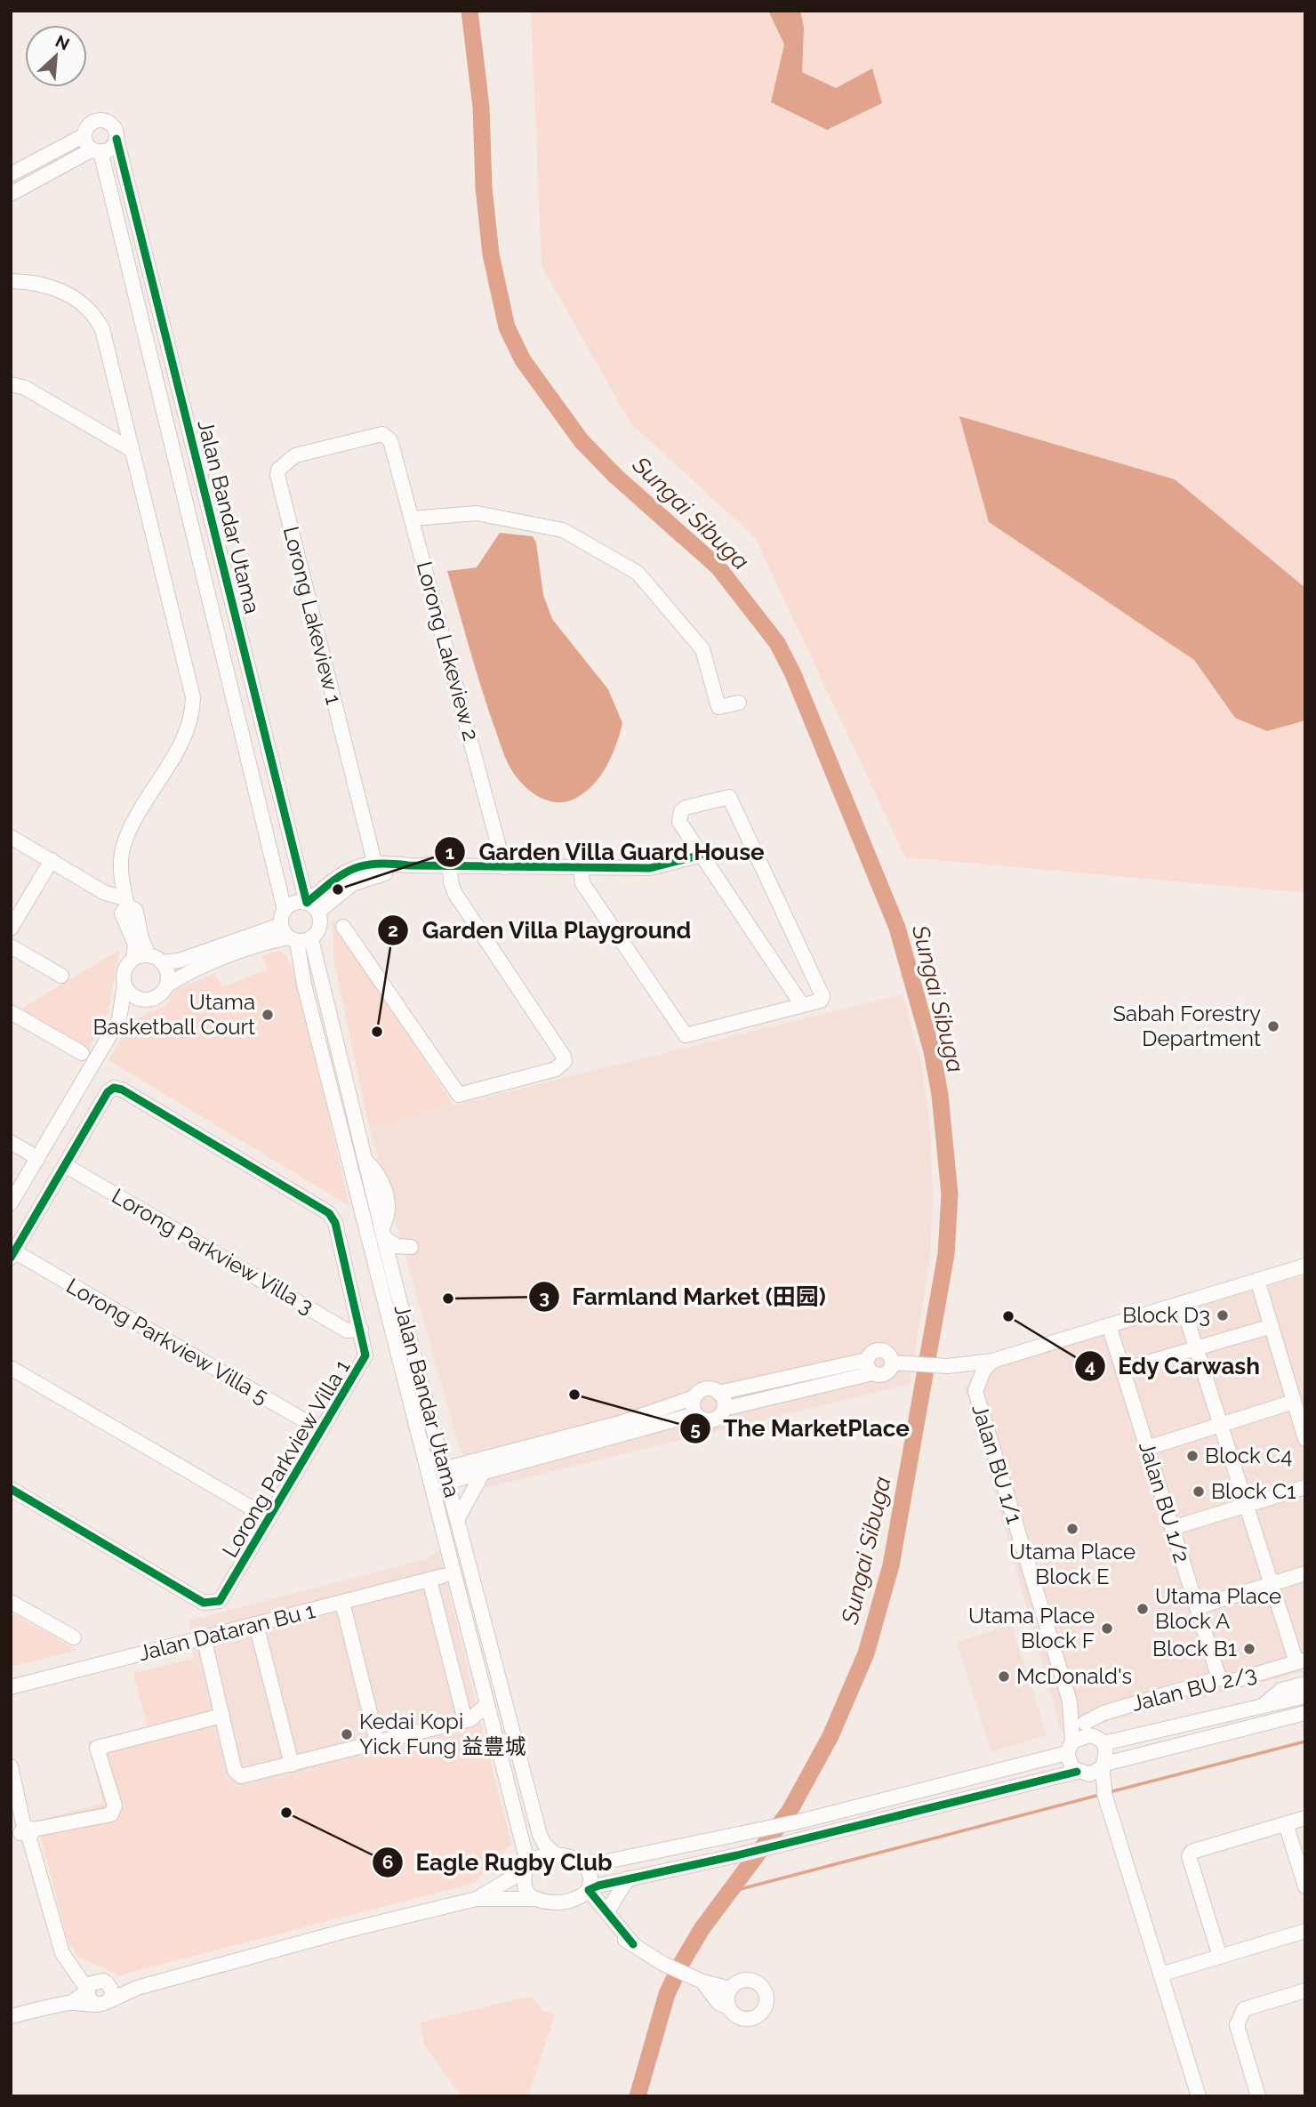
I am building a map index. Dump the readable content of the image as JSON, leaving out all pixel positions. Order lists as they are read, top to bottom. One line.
{"streets":{"street":["Jalan Bandar Utama","Lorong Lakeview 1","Lorong Lakeview 2","Lorong Parkview Villa 3","Lorong Parkview Villa 5","Lorong Parkview Villa 1","Jalan BU 1/1","Jalan BU 1/2","Jalan Dataran Bu 1","Jalan BU 2/3"]},"crossings":[["Lorong Lakeview 1","Lorong Lakeview 2"],["Lorong Parkview Villa 3","Lorong Parkview Villa 1"],["Lorong Parkview Villa 5","Lorong Parkview Villa 1"],["Jalan BU 1/1","Jalan BU 2/3"],["Jalan BU 1/2","Jalan BU 2/3"]],"water":["Sungai Sibuga"],"places":["Garden Villa Guard House","Utama Basketball Court","Sabah Forestry Department","Garden Villa Playground","Farmland Market (田园)","Block D3","Edy Carwash","The MarketPlace","Block C4","Block C1","Utama Place Block E","Utama Place Block A","Utama Place Block F","Block B1","McDonald's","Kedai Kopi Yick Fung 益豊城","Eagle Rugby Club"],"north":"top right"}
